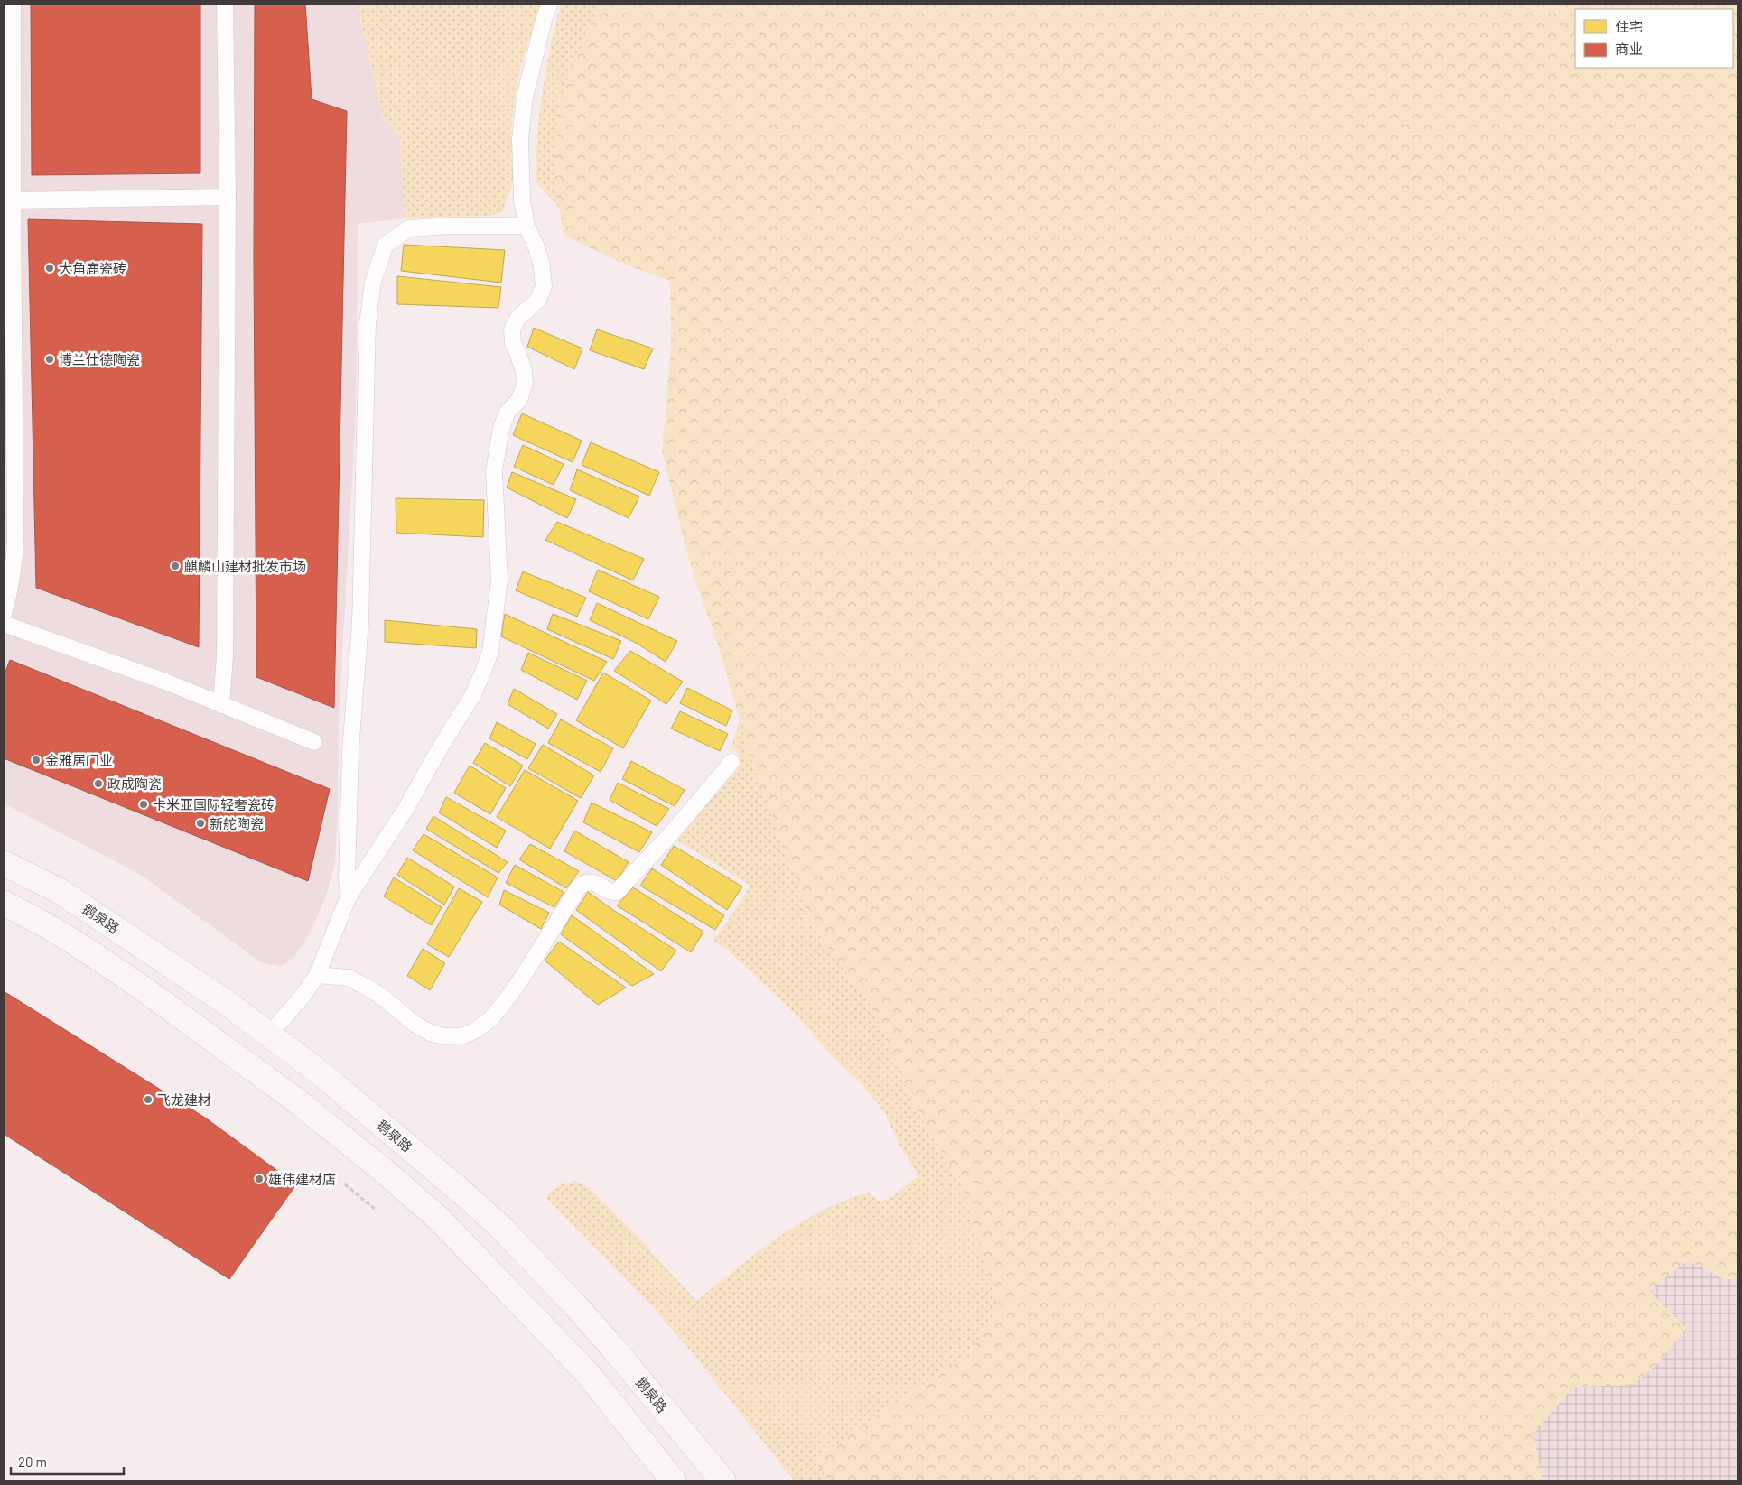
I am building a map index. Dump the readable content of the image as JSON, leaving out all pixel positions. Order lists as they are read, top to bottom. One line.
{"streets":{"main road":["鹅泉路"]},"places":["大角鹿瓷砖","博兰仕德陶瓷","麒麟山建材批发市场","金雅居门业","政成陶瓷","卡米亚国际轻奢瓷砖","新舵陶瓷","飞龙建材","雄伟建材店"],"legend":["住宅","商业"],"scale_bar":"20 m"}
